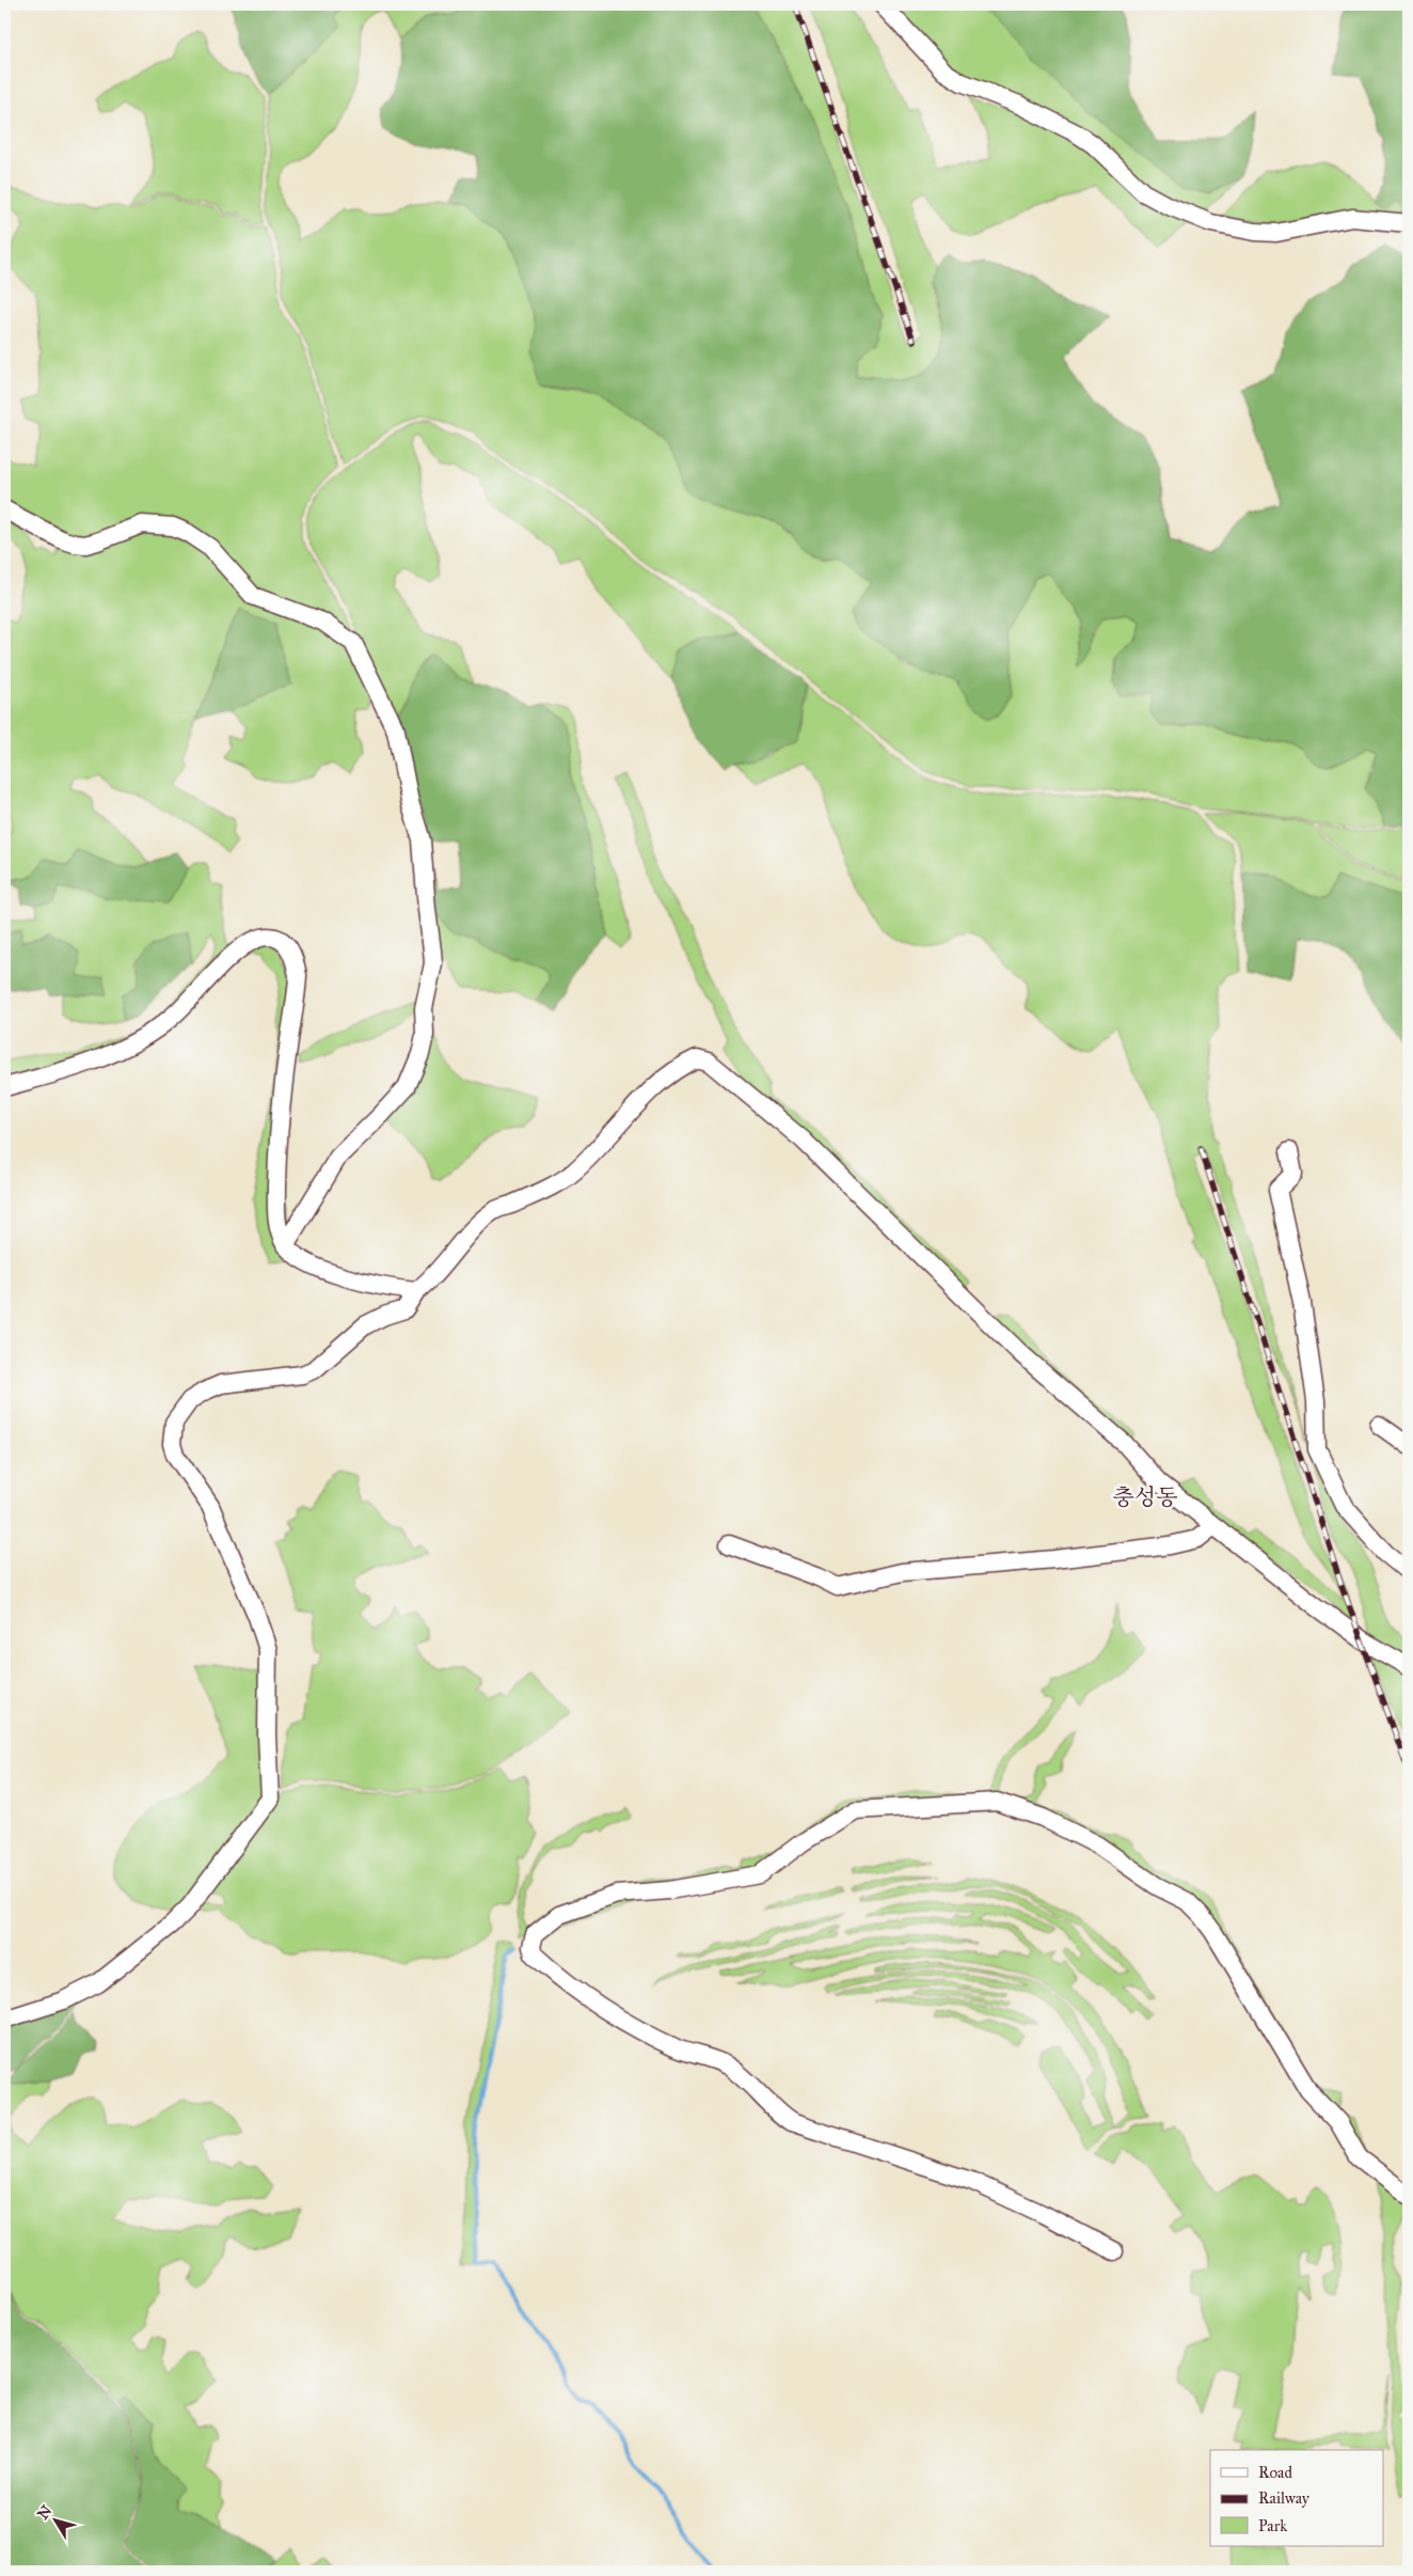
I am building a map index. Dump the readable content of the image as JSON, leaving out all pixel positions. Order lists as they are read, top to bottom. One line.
{"districts":["충성동"],"legend":["Road","Railway","Park"],"north":"top left"}
